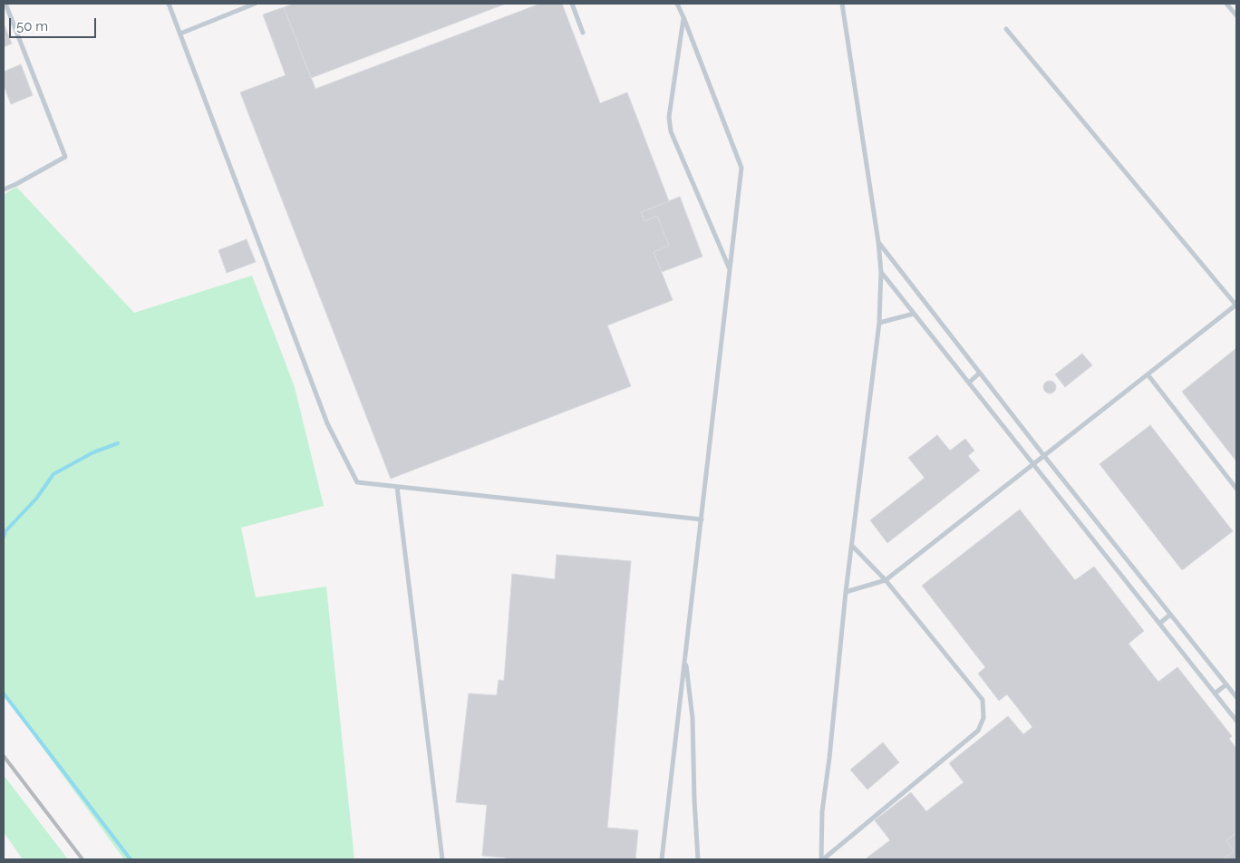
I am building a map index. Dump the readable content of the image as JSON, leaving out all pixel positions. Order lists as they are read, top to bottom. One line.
{"scale_bar":"50 m"}
